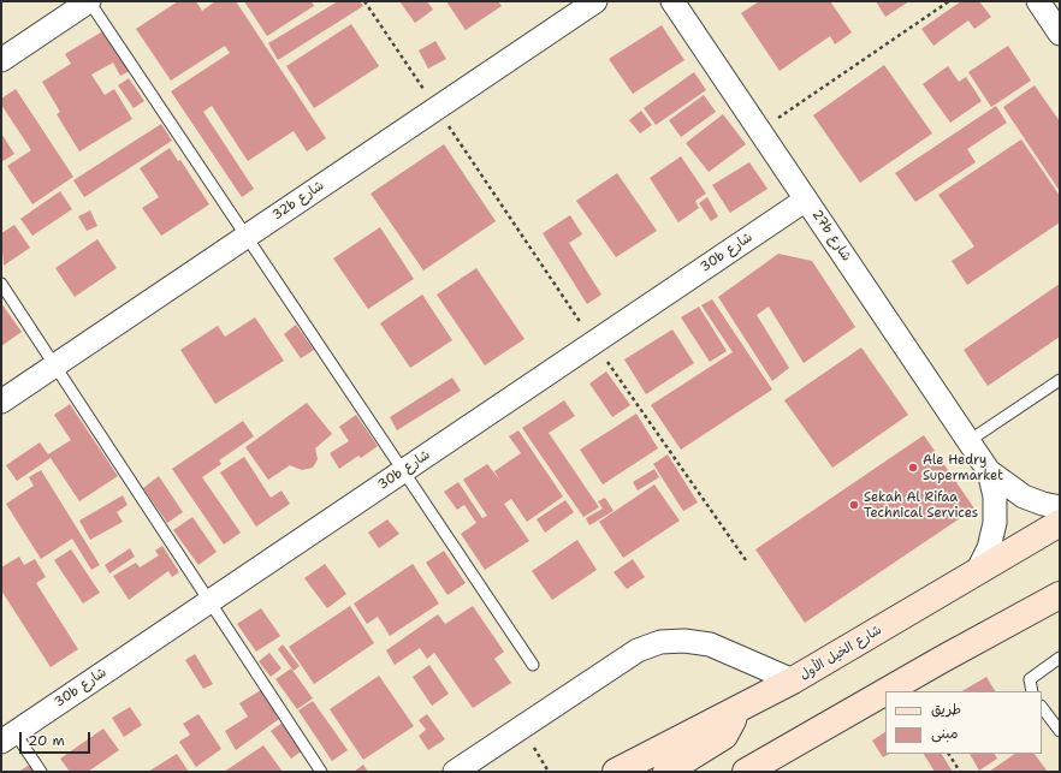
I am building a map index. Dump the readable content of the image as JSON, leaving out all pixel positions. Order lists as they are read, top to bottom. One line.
{"streets":{"main road":["شارع الخيل الأول"],"street":["32b شارع","27b شارع","30b شارع"]},"crossings":[["27b شارع","30b شارع"],["27b شارع","شارع الخيل الأول"]],"places":["Ale Hedry Supermarket","Sekah Al Rifaa Technical Services"],"legend":["طريق","مبنى"],"scale_bar":"20 m"}
